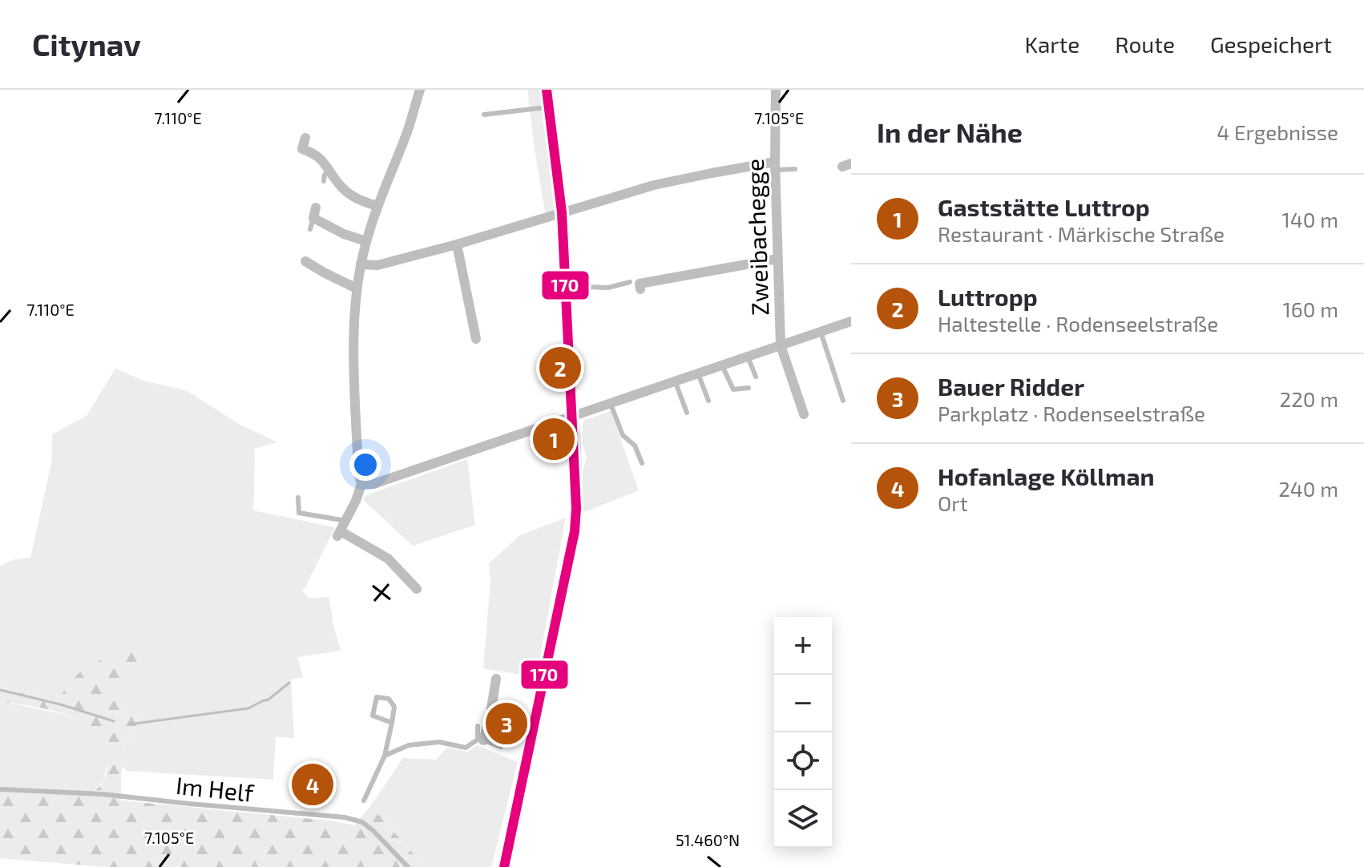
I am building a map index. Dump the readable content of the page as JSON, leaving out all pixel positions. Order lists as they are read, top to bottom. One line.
{"streets":{"street":["Zweibachegge"],"lane":["Im Helf"]},"lines":["transit line 170"],"page":{"header":"Citynav","nav":["Karte","Route","Gespeichert"],"heading":["In der Nähe","4 Ergebnisse"],"list":[{"mark":"1","name":"Gaststätte Luttrop","note":"Restaurant · Märkische Straße","value":"140 m"},{"mark":"2","name":"Luttropp","note":"Haltestelle · Rodenseelstraße","value":"160 m"},{"mark":"3","name":"Bauer Ridder","note":"Parkplatz · Rodenseelstraße","value":"220 m"},{"mark":"4","name":"Hofanlage Köllman","note":"Ort","value":"240 m"}],"pins":["2","1","3","4"],"map_buttons":["+","−"]},"coordinates":["7.110°E","7.105°E","51.460°N"]}
